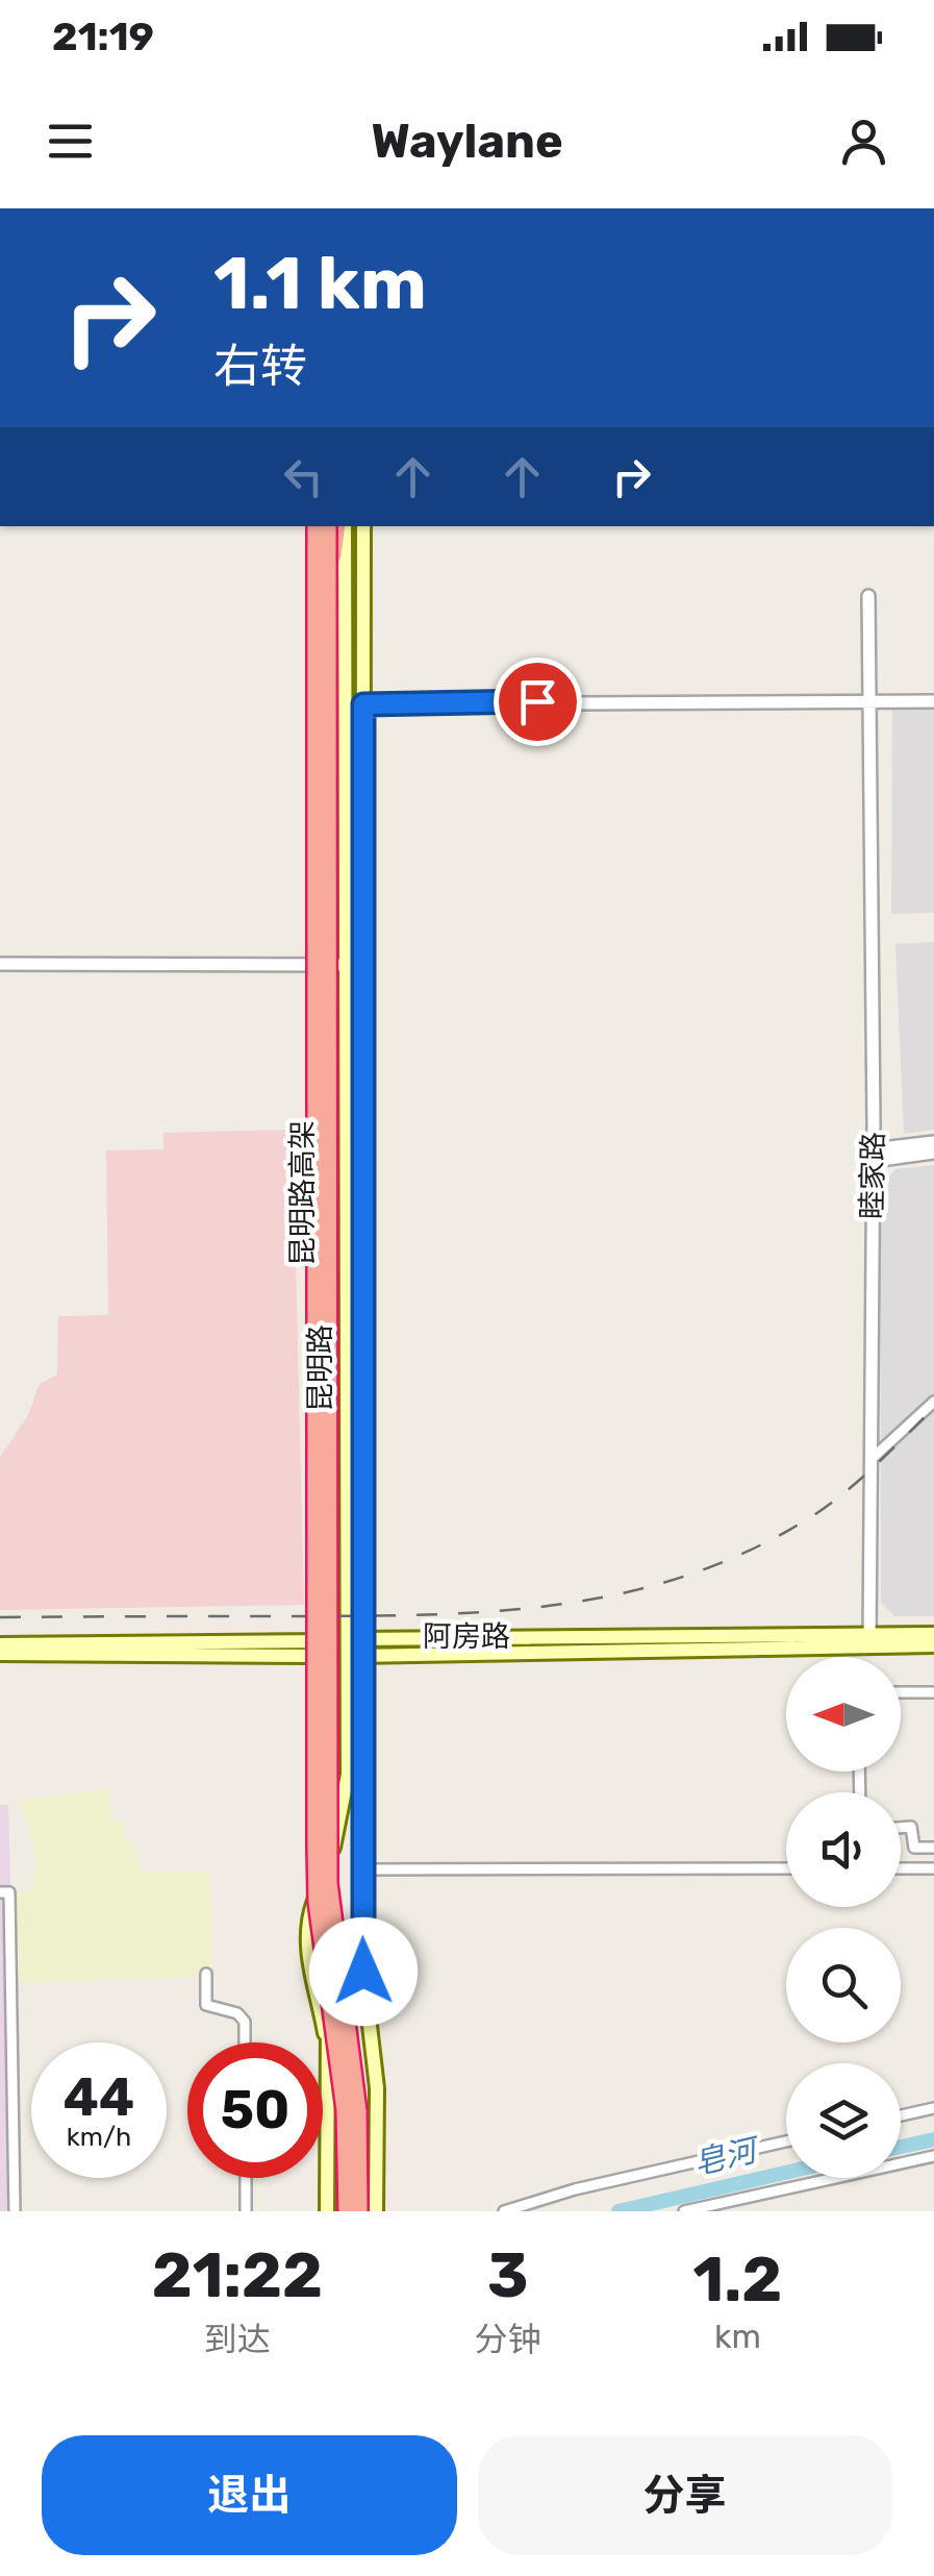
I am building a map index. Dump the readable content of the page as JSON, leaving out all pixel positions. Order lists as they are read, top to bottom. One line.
{"streets":{"highway":["昆明路高架"],"main road":["昆明路","阿房路"],"street":["睦家路"]},"crossings":[["睦家路","阿房路"],["昆明路","阿房路"]],"water":["皂河"],"north":"left","page":{"status":"21:19","header":"Waylane","turn":["1.1 km","右转"],"speed":"44 km/h","limit":"50","eta":["21:22","到达","3","分钟","1.2","km"],"buttons":["退出","分享"]}}
